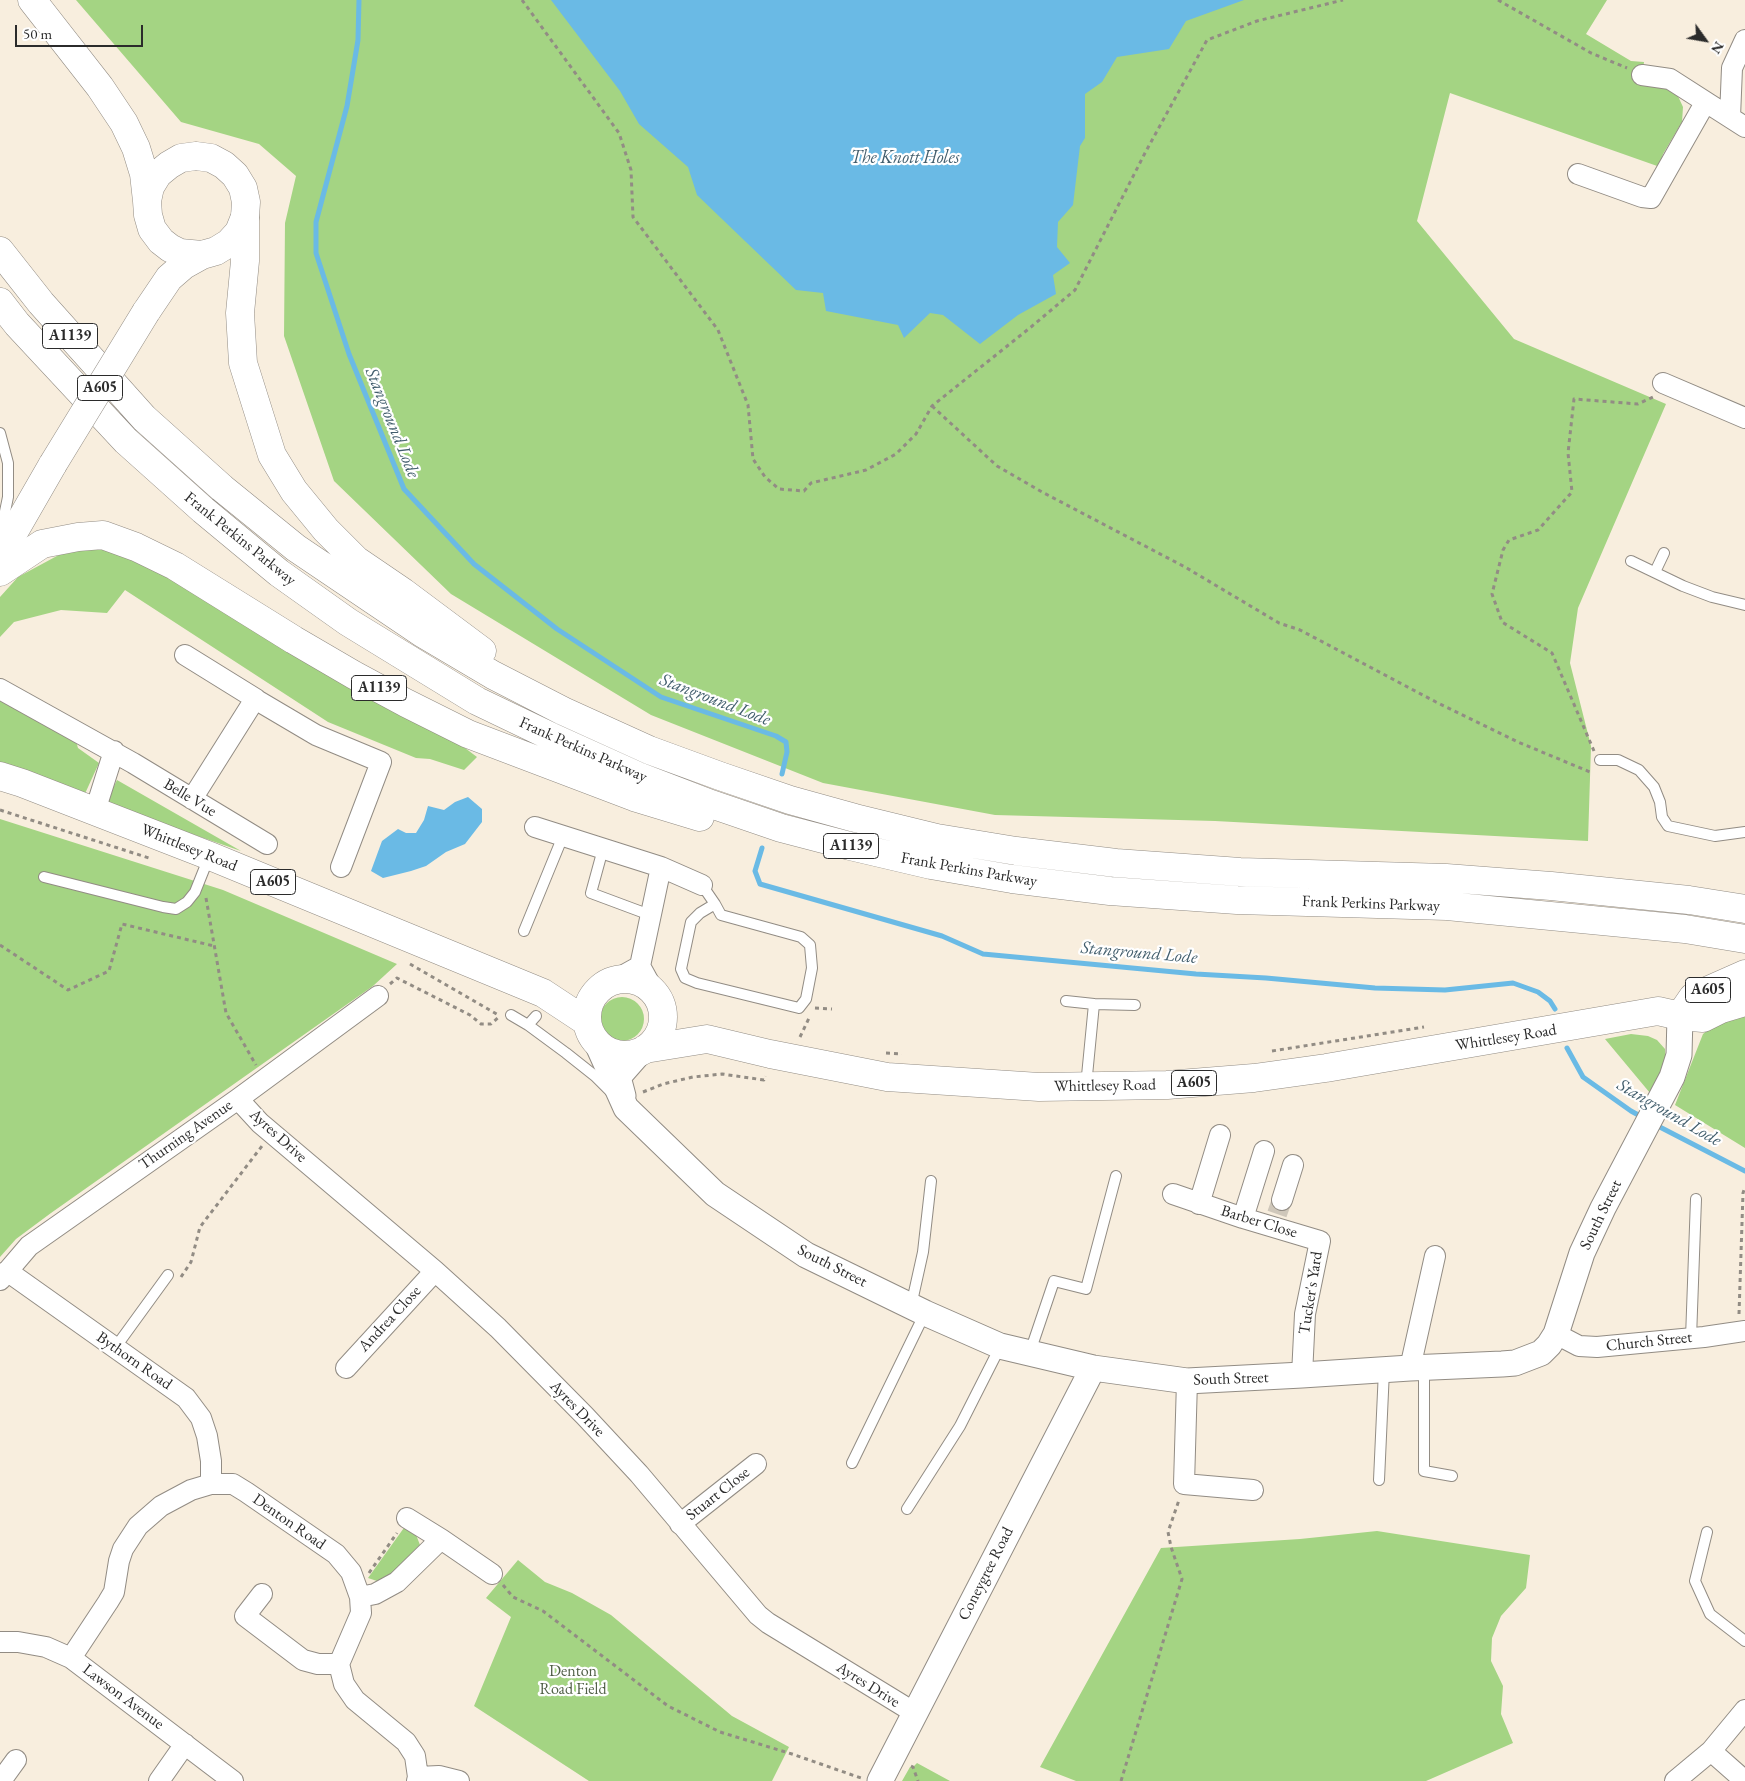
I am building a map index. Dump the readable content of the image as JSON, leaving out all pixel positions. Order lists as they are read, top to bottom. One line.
{"streets":{"main road":["A1139","A605","Frank Perkins Parkway","Whittlesey Road"],"street":["Belle Vue","Thurning Avenue","Ayres Drive","South Street","Barber Close","Tucker's Yard","Andrea Close","Church Street","Bythorn Road","Stuart Close","Denton Road","Coneygree Road","Lawson Avenue"]},"crossings":[["A1139","A605"],["A1139","Frank Perkins Parkway"],["A605","Whittlesey Road"],["A605","South Street"],["Whittlesey Road","South Street"],["Thurning Avenue","Ayres Drive"],["Thurning Avenue","Bythorn Road"],["Ayres Drive","Andrea Close"],["Ayres Drive","Stuart Close"],["Ayres Drive","Coneygree Road"],["South Street","Tucker's Yard"],["South Street","Church Street"],["South Street","Coneygree Road"],["Barber Close","Tucker's Yard"],["Bythorn Road","Denton Road"],["Denton Road","Lawson Avenue"]],"water":["The Knott Holes","Stanground Lode"],"parks":["Denton Road Field"],"scale_bar":"50 m","north":"bottom right"}
